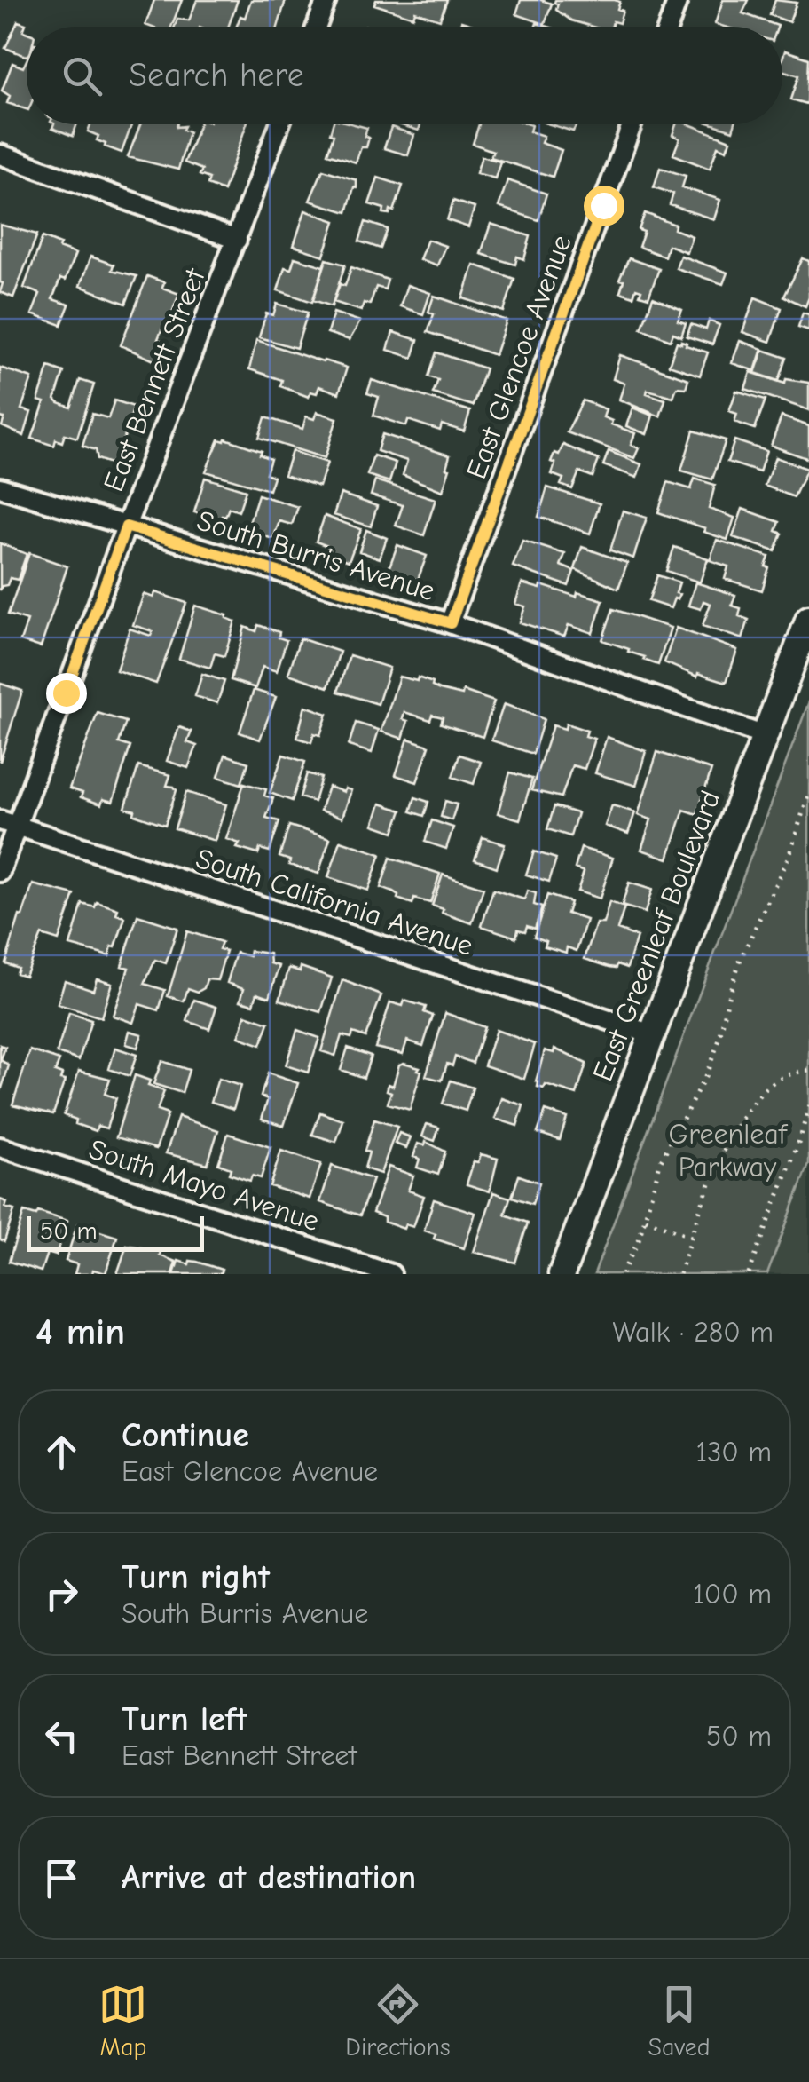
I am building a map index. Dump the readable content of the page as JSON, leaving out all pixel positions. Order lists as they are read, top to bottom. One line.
{"streets":{"street":["East Glencoe Avenue","East Bennett Street","South Burris Avenue","South California Avenue","East Greenleaf Boulevard","South Mayo Avenue"]},"crossings":[["East Glencoe Avenue","South Burris Avenue"],["East Bennett Street","South Burris Avenue"],["East Bennett Street","South California Avenue"],["South Burris Avenue","East Greenleaf Boulevard"],["South California Avenue","East Greenleaf Boulevard"]],"parks":["Greenleaf Parkway"],"scale_bar":"50 m","page":{"search":"Search here","scale":"50 m","heading":["4 min","Walk · 280 m"],"list":[["Continue","East Glencoe Avenue","130 m"],["Turn right","South Burris Avenue","100 m"],["Turn left","East Bennett Street","50 m"],"Arrive at destination"],"nav":["Map","Directions","Saved"]}}
